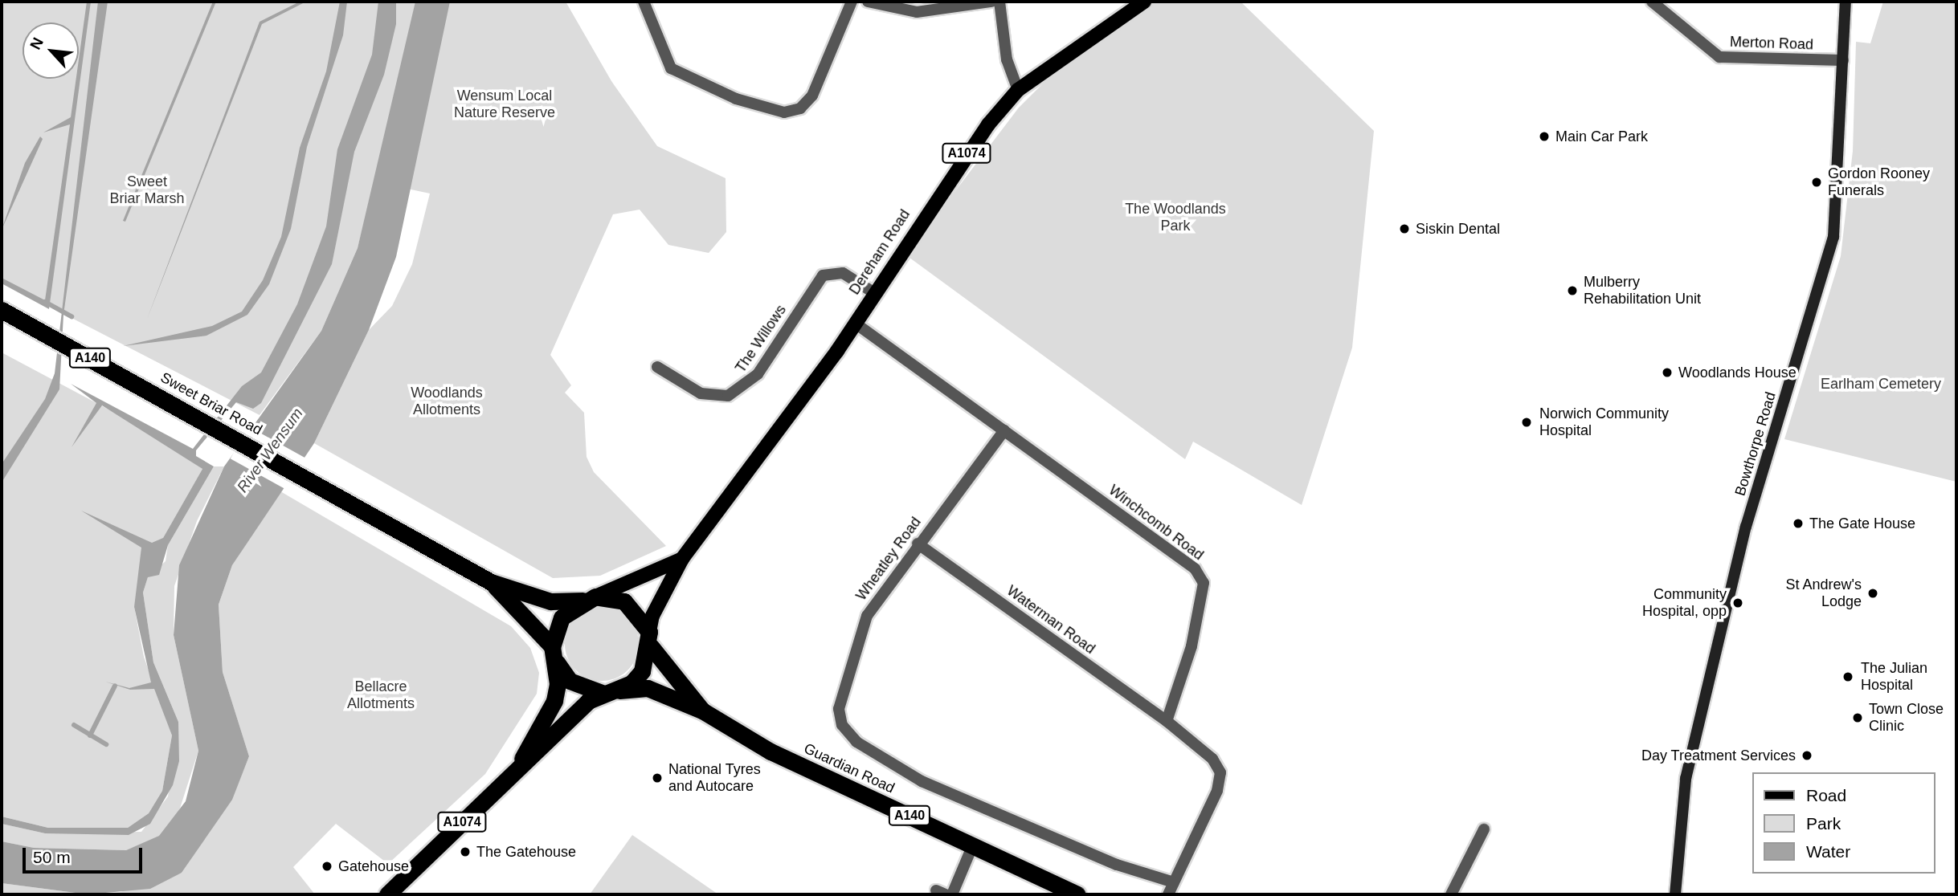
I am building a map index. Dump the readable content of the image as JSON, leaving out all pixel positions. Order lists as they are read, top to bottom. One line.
{"streets":{"highway":["A1074","Dereham Road","A140","Sweet Briar Road","Guardian Road"],"street":["Merton Road","The Willows","Bowthorpe Road","Winchcomb Road","Wheatley Road","Waterman Road"]},"crossings":[["Merton Road","Bowthorpe Road"],["Dereham Road","The Willows"],["Dereham Road","A140"],["Dereham Road","Sweet Briar Road"],["Dereham Road","Winchcomb Road"],["Dereham Road","Guardian Road"],["A140","Sweet Briar Road"],["A140","Guardian Road"],["Sweet Briar Road","Guardian Road"],["Winchcomb Road","Wheatley Road"],["Winchcomb Road","Waterman Road"],["Wheatley Road","Waterman Road"],["Wheatley Road","Guardian Road"]],"water":["River Wensum"],"parks":["Wensum Local Nature Reserve","Sweet Briar Marsh","The Woodlands Park","Earlham Cemetery","Woodlands Allotments","Bellacre Allotments"],"places":["Main Car Park","Gordon Rooney Funerals","Siskin Dental","Mulberry Rehabilitation Unit","Woodlands House","Norwich Community Hospital","The Gate House","St Andrew's Lodge","Community Hospital, opp","The Julian Hospital","Town Close Clinic","Day Treatment Services","National Tyres and Autocare","The Gatehouse","Gatehouse"],"legend":["Road","Park","Water"],"scale_bar":"50 m","north":"top left"}
